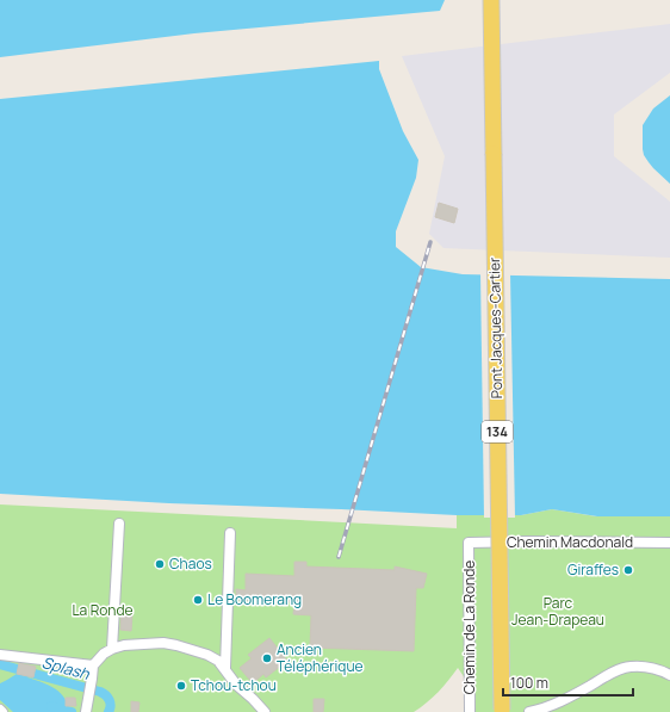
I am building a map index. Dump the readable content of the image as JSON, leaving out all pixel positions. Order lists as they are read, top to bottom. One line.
{"streets":{"main road":["Pont Jacques-Cartier","134"],"street":["Chemin Macdonald","Chemin de La Ronde"]},"crossings":[["Chemin Macdonald","Chemin de La Ronde"]],"water":["Splash"],"parks":["Parc Jean-Drapeau","La Ronde"],"places":["Chaos","Giraffes","Le Boomerang","Ancien Téléphérique","Tchou-tchou"],"scale_bar":"100 m"}
